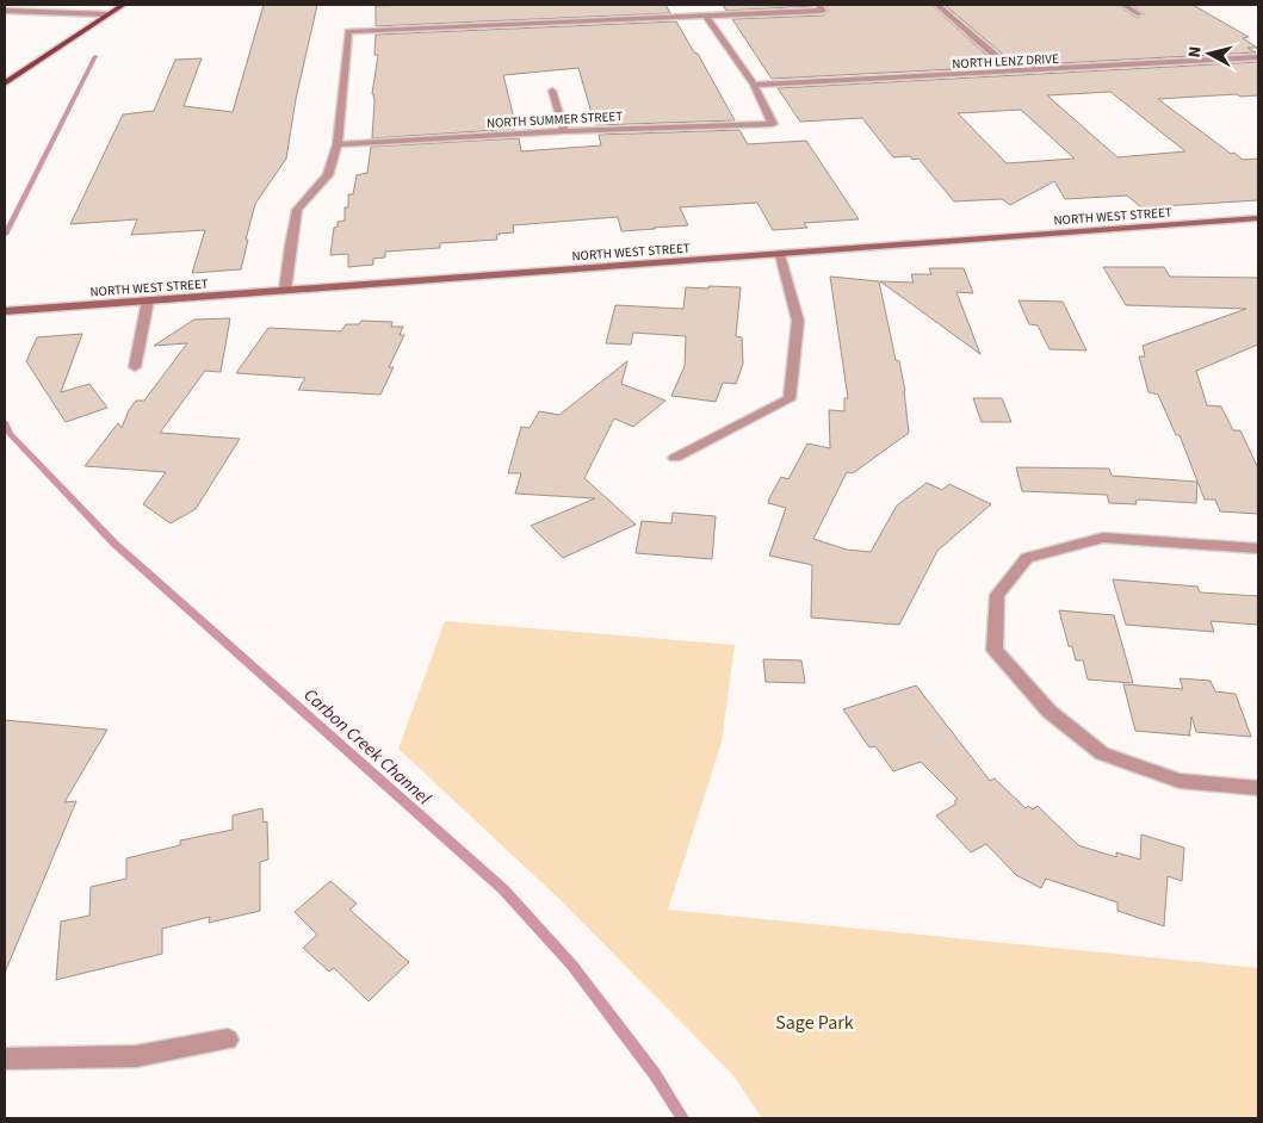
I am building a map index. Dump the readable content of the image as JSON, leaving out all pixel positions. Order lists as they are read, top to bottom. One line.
{"streets":{"street":["NORTH LENZ DRIVE","NORTH SUMMER STREET","NORTH WEST STREET"]},"crossings":[["NORTH LENZ DRIVE","NORTH SUMMER STREET"]],"water":["Carbon Creek Channel"],"parks":["Sage Park"],"north":"left"}
